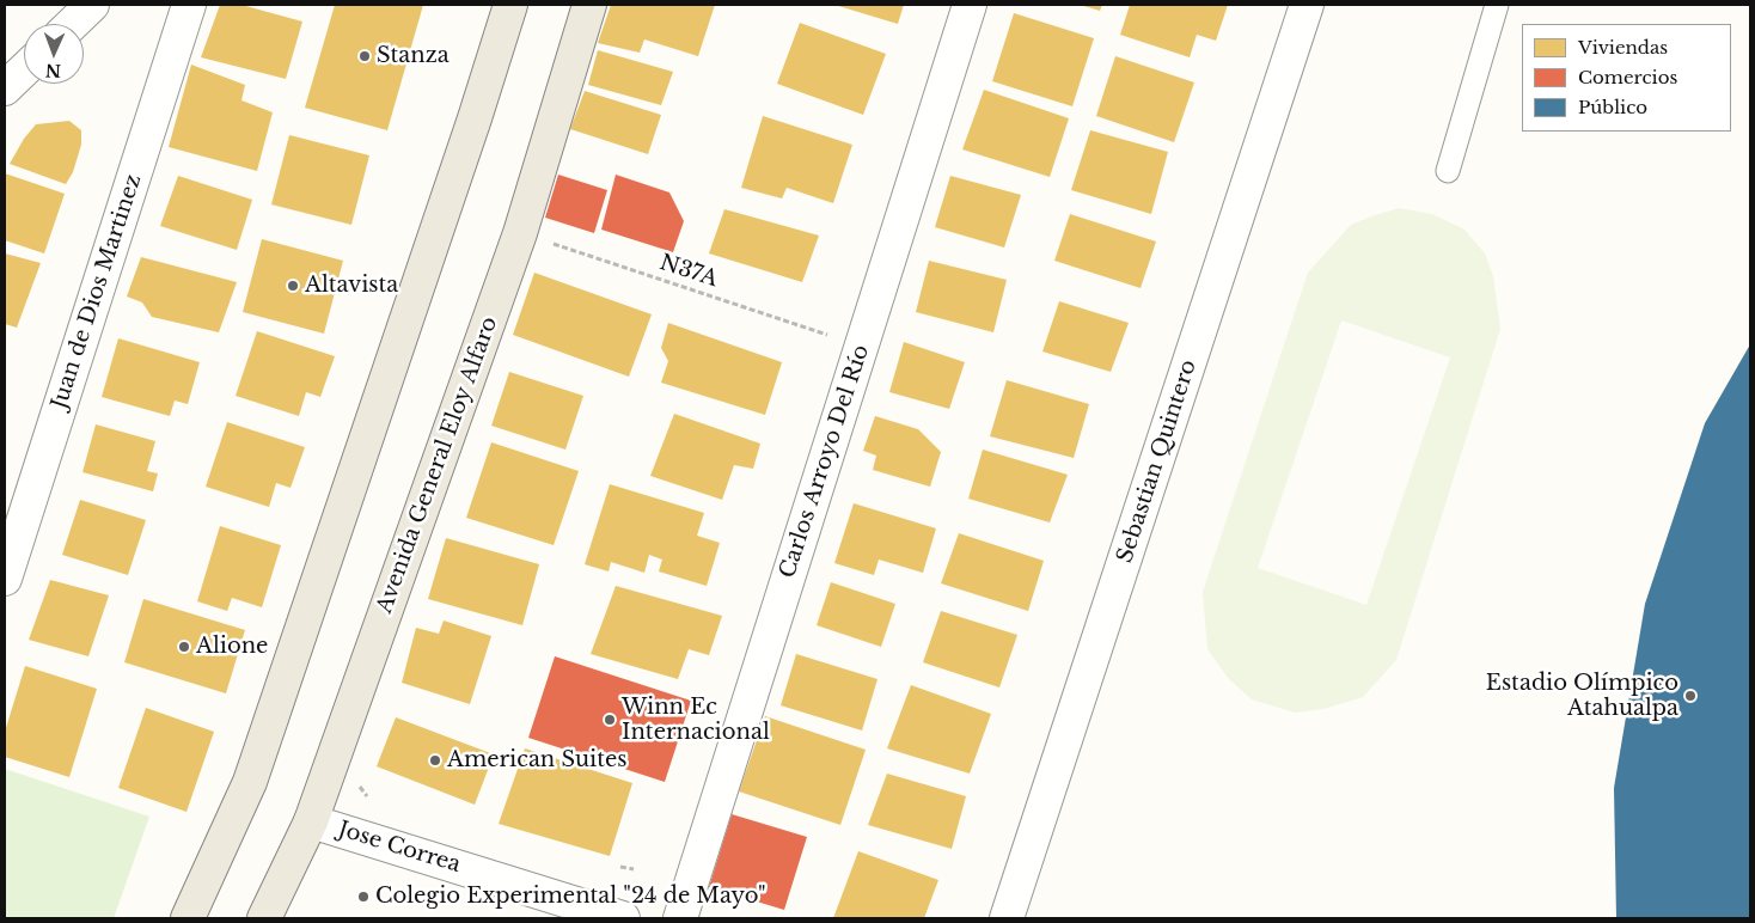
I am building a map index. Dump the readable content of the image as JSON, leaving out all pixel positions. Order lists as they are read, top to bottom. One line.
{"streets":{"main road":["Avenida General Eloy Alfaro"],"street":["Juan de Dios Martinez","Carlos Arroyo Del Río","Sebastian Quintero","Jose Correa"],"path":["N37A"]},"crossings":[["Avenida General Eloy Alfaro","Jose Correa"]],"places":["Stanza","Altavista","Alione","Estadio Olímpico Atahualpa","Winn Ec Internacional","American Suites","Colegio Experimental \"24 de Mayo\""],"legend":["Viviendas","Comercios","Público"],"north":"bottom"}
